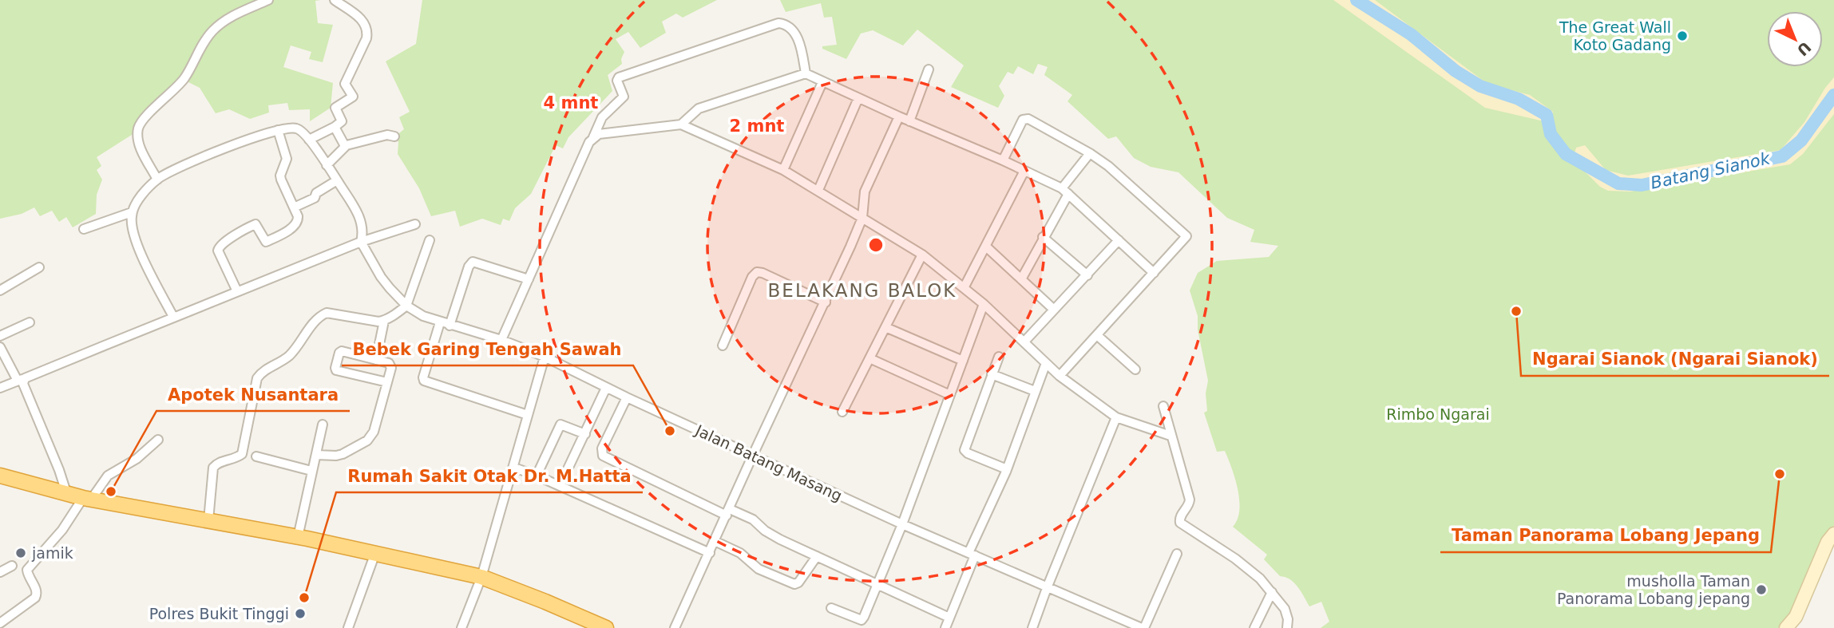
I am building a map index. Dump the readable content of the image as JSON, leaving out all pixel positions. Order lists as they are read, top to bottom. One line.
{"streets":{"street":["Jalan Batang Masang"]},"districts":["BELAKANG BALOK"],"water":["Batang Sianok"],"parks":["Rimbo Ngarai"],"places":["The Great Wall Koto Gadang","Ngarai Sianok (Ngarai Sianok)","Bebek Garing Tengah Sawah","Taman Panorama Lobang Jepang","Apotek Nusantara","jamik","musholla Taman Panorama Lobang jepang","Rumah Sakit Otak Dr. M.Hatta","Polres Bukit Tinggi"],"north":"bottom right","rings":["4 mnt","2 mnt"]}
